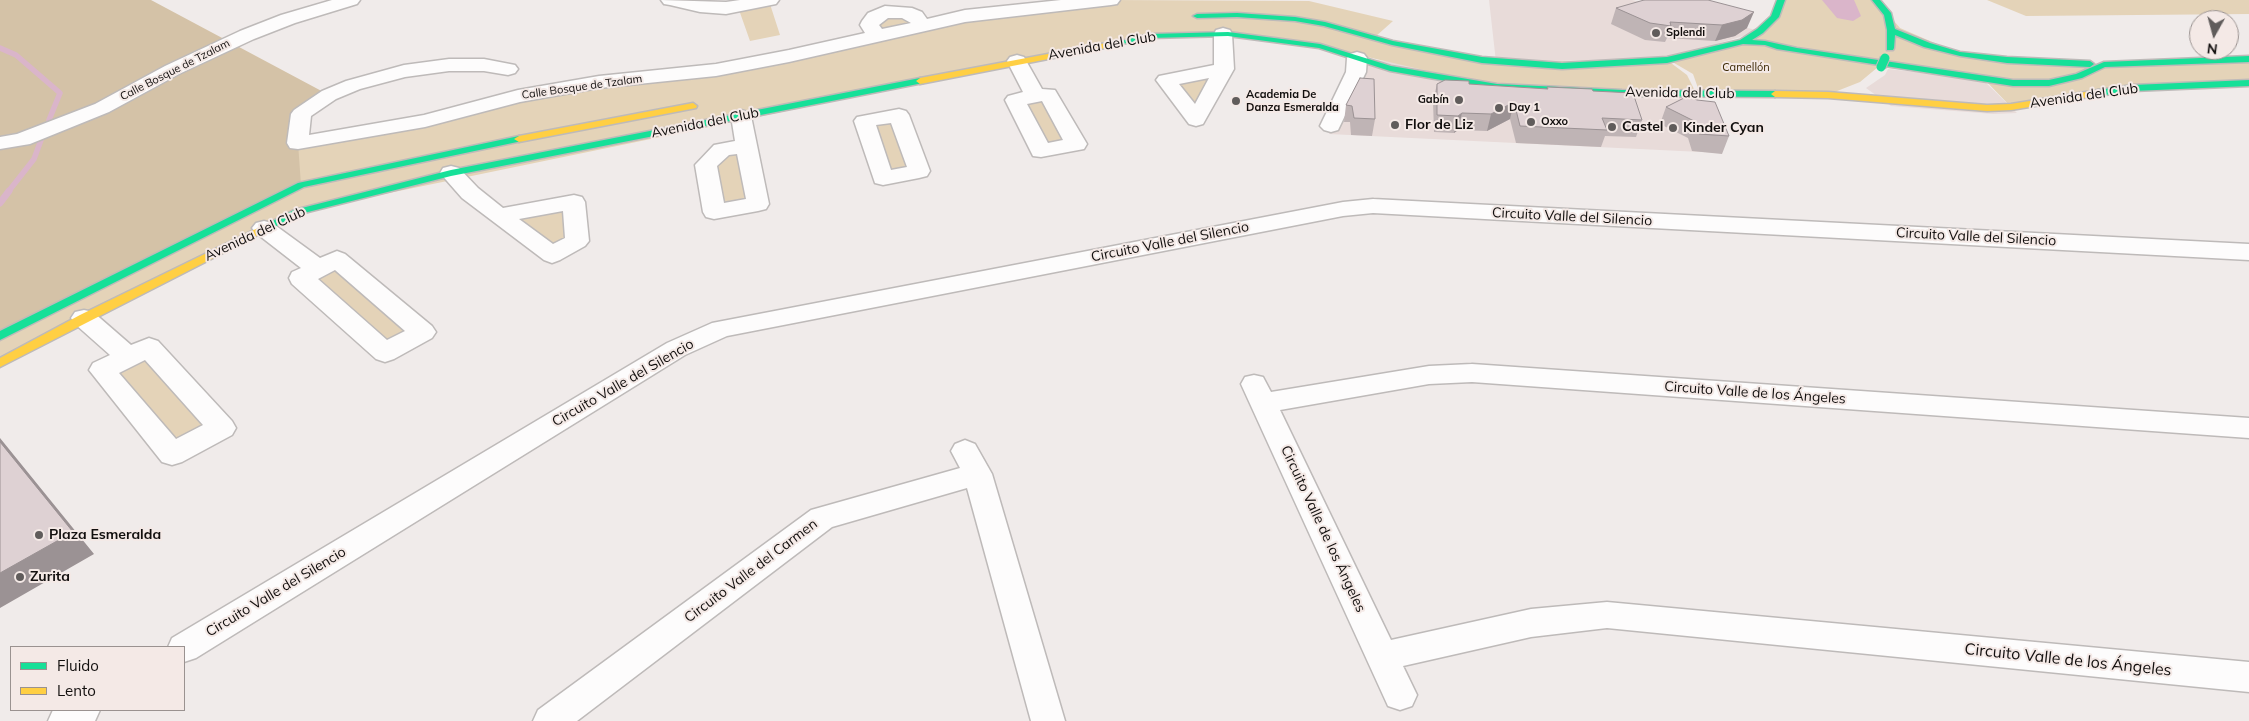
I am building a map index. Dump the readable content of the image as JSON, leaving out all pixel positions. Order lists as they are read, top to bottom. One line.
{"streets":{"street":["Avenida del Club","Calle Bosque de Tzalam","Circuito Valle del Silencio","Circuito Valle de los Ángeles","Circuito Valle del Carmen"]},"parks":["Camellón"],"places":["Splendi","Gabín","Academia De Danza Esmeralda","Day 1","Oxxo","Flor de Liz","Castel","Kinder Cyan","Plaza Esmeralda","Zurita"],"legend":["Fluido","Lento"],"north":"bottom"}
